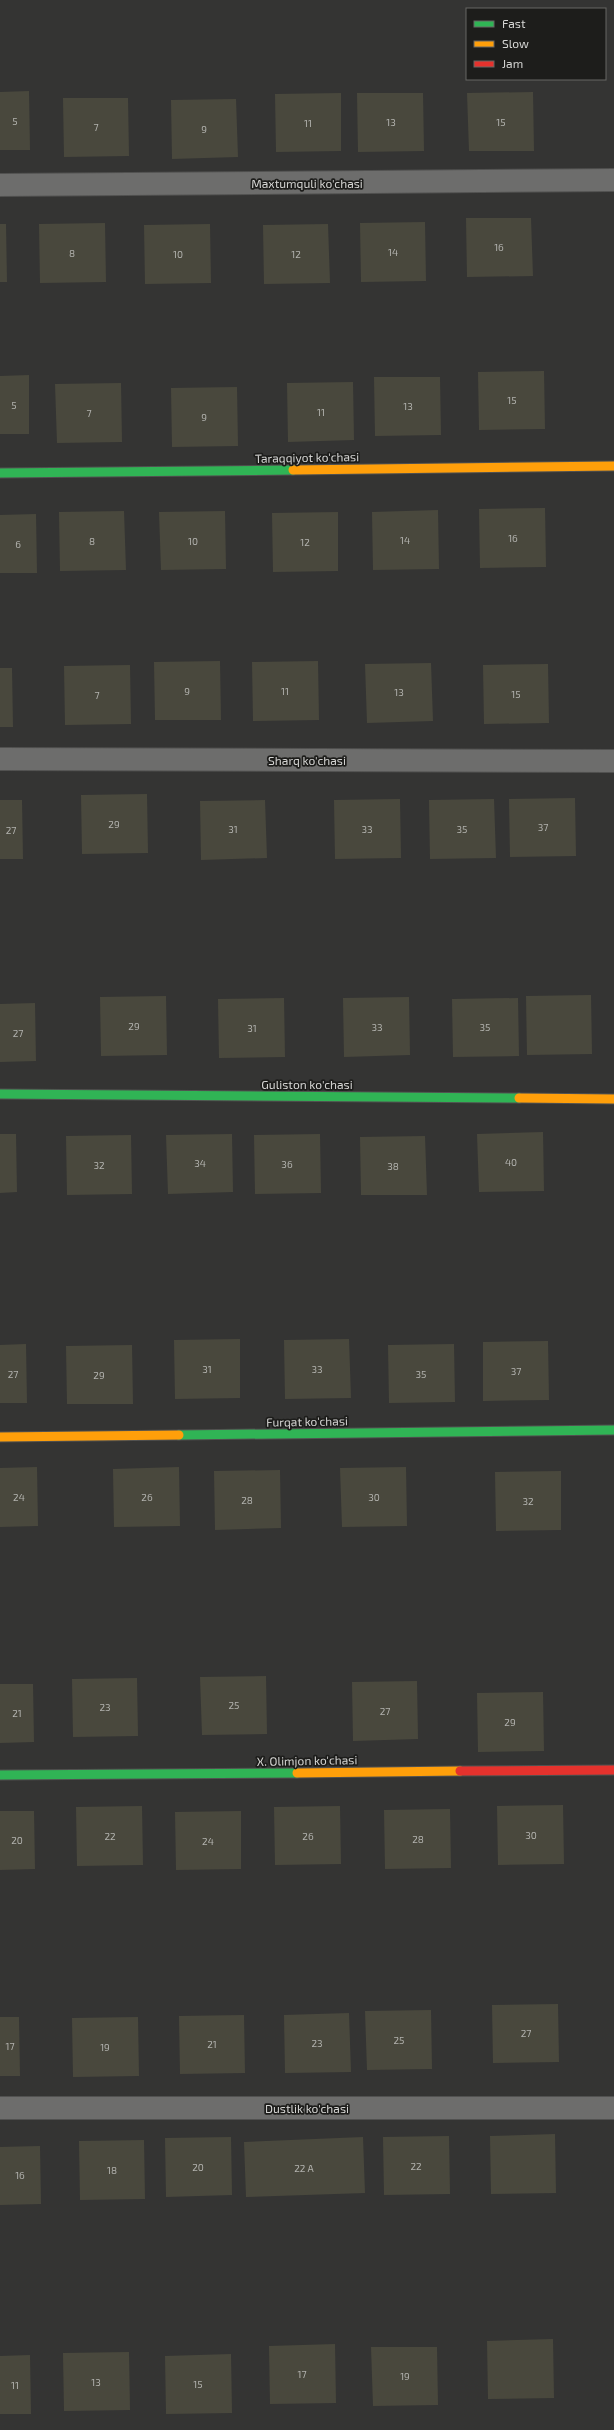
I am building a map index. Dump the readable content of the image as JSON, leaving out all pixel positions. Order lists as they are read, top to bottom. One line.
{"streets":{"street":["Maxtumquli ko'chasi","Taraqqiyot ko'chasi","Sharq ko'chasi","Guliston ko'chasi","Furqat ko'chasi","X. Olimjon ko'chasi","Dustlik ko'chasi"]},"house_numbers":["5","13","15","11","7","9","16","14","8","10","12","15","5","13","11","7","9","16","14","8","10","12","6","9","11","13","15","7","29","37","31","33","35","27","29","33","35","31","27","40","34","36","32","38","31","33","37","27","35","29","24","26","30","28","32","25","23","27","21","29","30","22","26","28","20","24","27","25","23","21","17","19","22","20","22 А","18","16","17","19","13","15","11"],"legend":["Fast","Slow","Jam"]}
